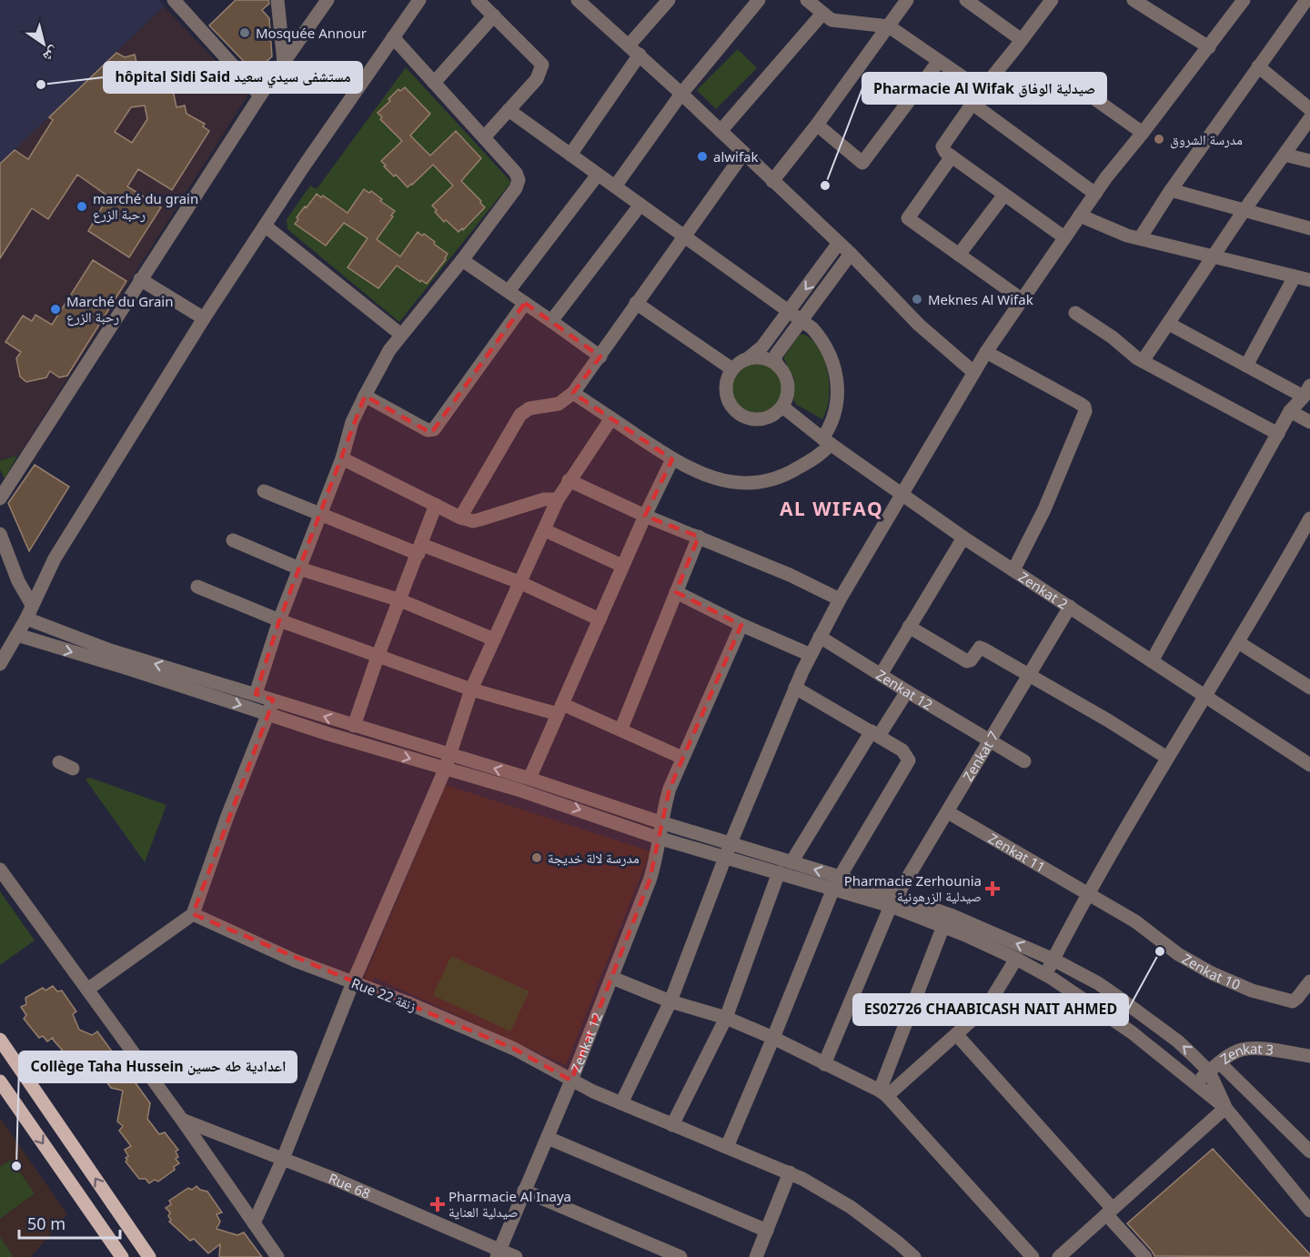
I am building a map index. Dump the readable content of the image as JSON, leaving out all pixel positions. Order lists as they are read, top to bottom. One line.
{"streets":{"street":["Zenkat 2","Zenkat 12","Zenkat 7","Zenkat 11","Zenkat 10","Rue 22 زنقة","Zenkat 3","Rue 68"]},"crossings":[["Zenkat 2","Zenkat 7"],["Zenkat 12","Zenkat 7"],["Zenkat 12","Rue 22 زنقة"],["Zenkat 12","Rue 68"],["Zenkat 7","Zenkat 11"],["Zenkat 11","Zenkat 10"]],"districts":["AL WIFAQ"],"places":{"other":["Mosquée Annour","hôpital Sidi Said مستشفى سيدي سعيد","مدرسة الشروق","alwifak","Pharmacie Al Wifak صيدلية الوفاق","marché du grain رحبة الزرع","Meknes Al Wifak","Marché du Grain رحبة الزرع","مدرسة لالة خديجة","ES02726 CHAABICASH NAIT AHMED","Collège Taha Hussein اعدادية طه حسين"],"health":["Pharmacie Zerhounia صيدلية الزرهونية","Pharmacie Al Inaya صيدلية العناية"]},"scale_bar":"50 m","north":"bottom right"}
